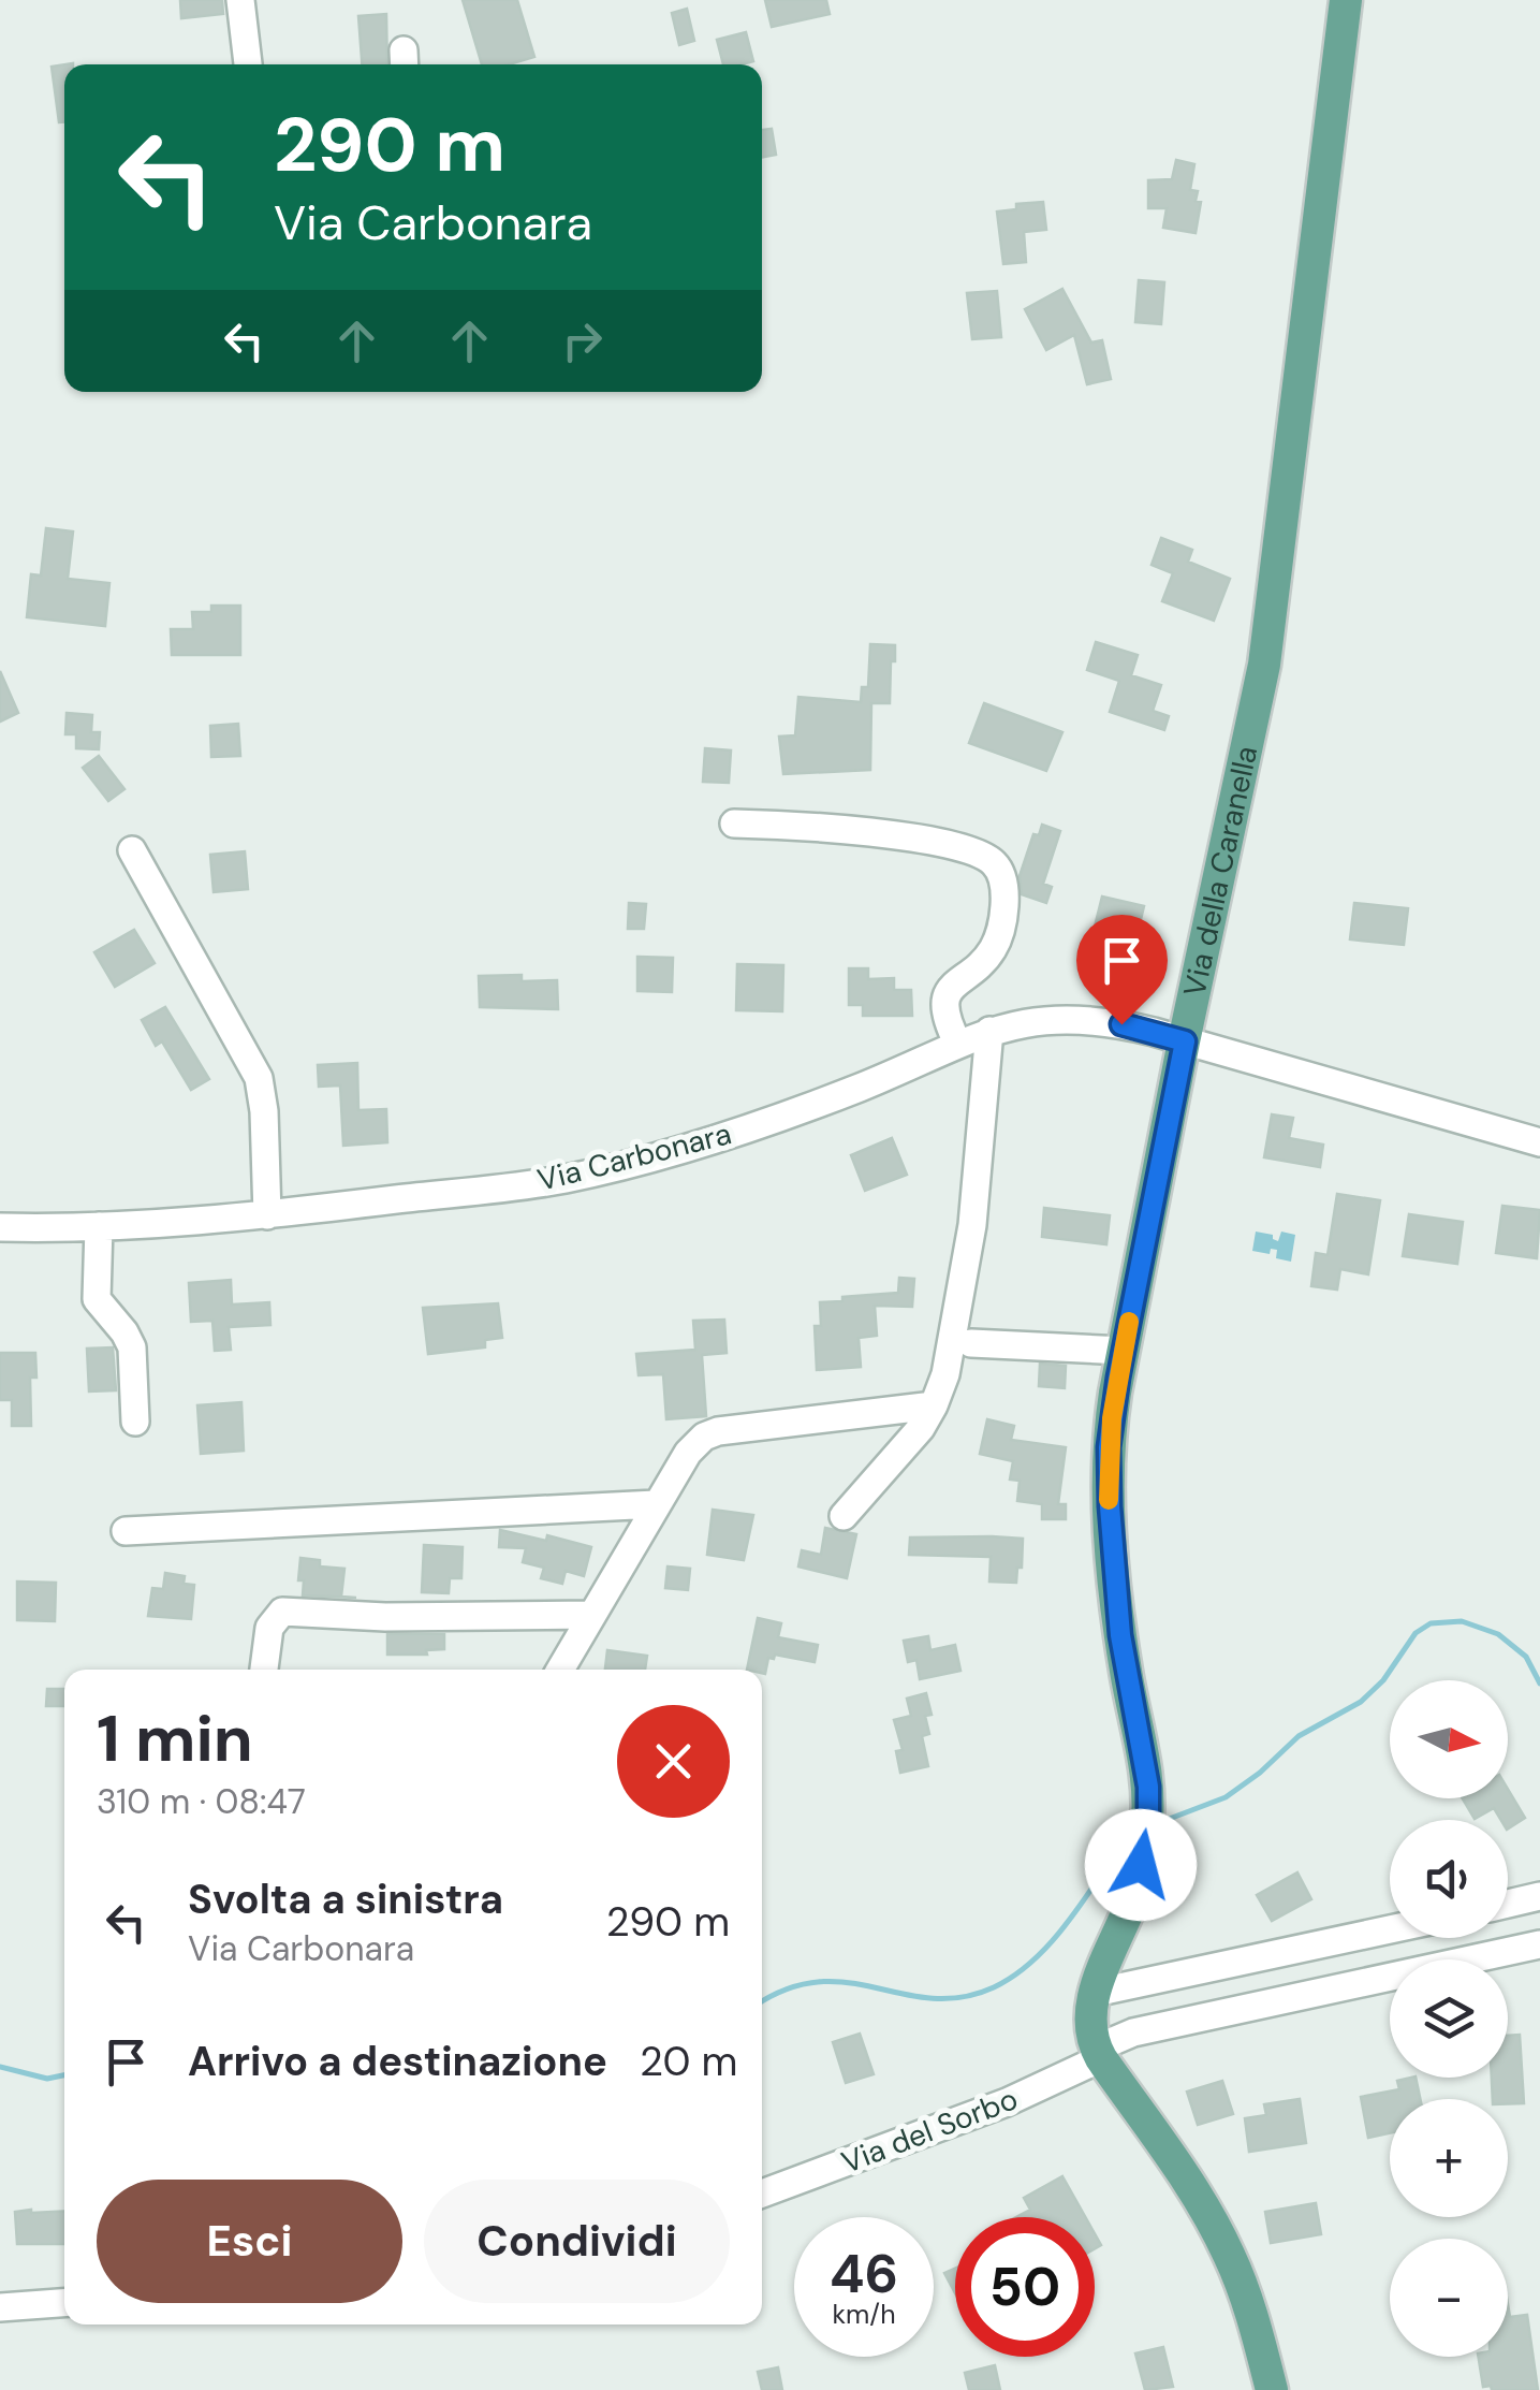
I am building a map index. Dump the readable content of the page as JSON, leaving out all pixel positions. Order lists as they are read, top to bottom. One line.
{"streets":{"main road":["Via della Caranella"],"street":["Via Carbonara","Via del Sorbo"]},"crossings":[["Via della Caranella","Via Carbonara"],["Via della Caranella","Via del Sorbo"]],"north":"right","page":{"turn":["290 m","Via Carbonara"],"heading":["1 min","310 m · 08:47"],"map_buttons":["+","−"],"list":[{"name":"Svolta a sinistra","note":"Via Carbonara","value":"290 m"},{"name":"Arrivo a destinazione","value":"20 m"}],"buttons":["Esci","Condividi"],"speed":"46 km/h","limit":"50"}}
